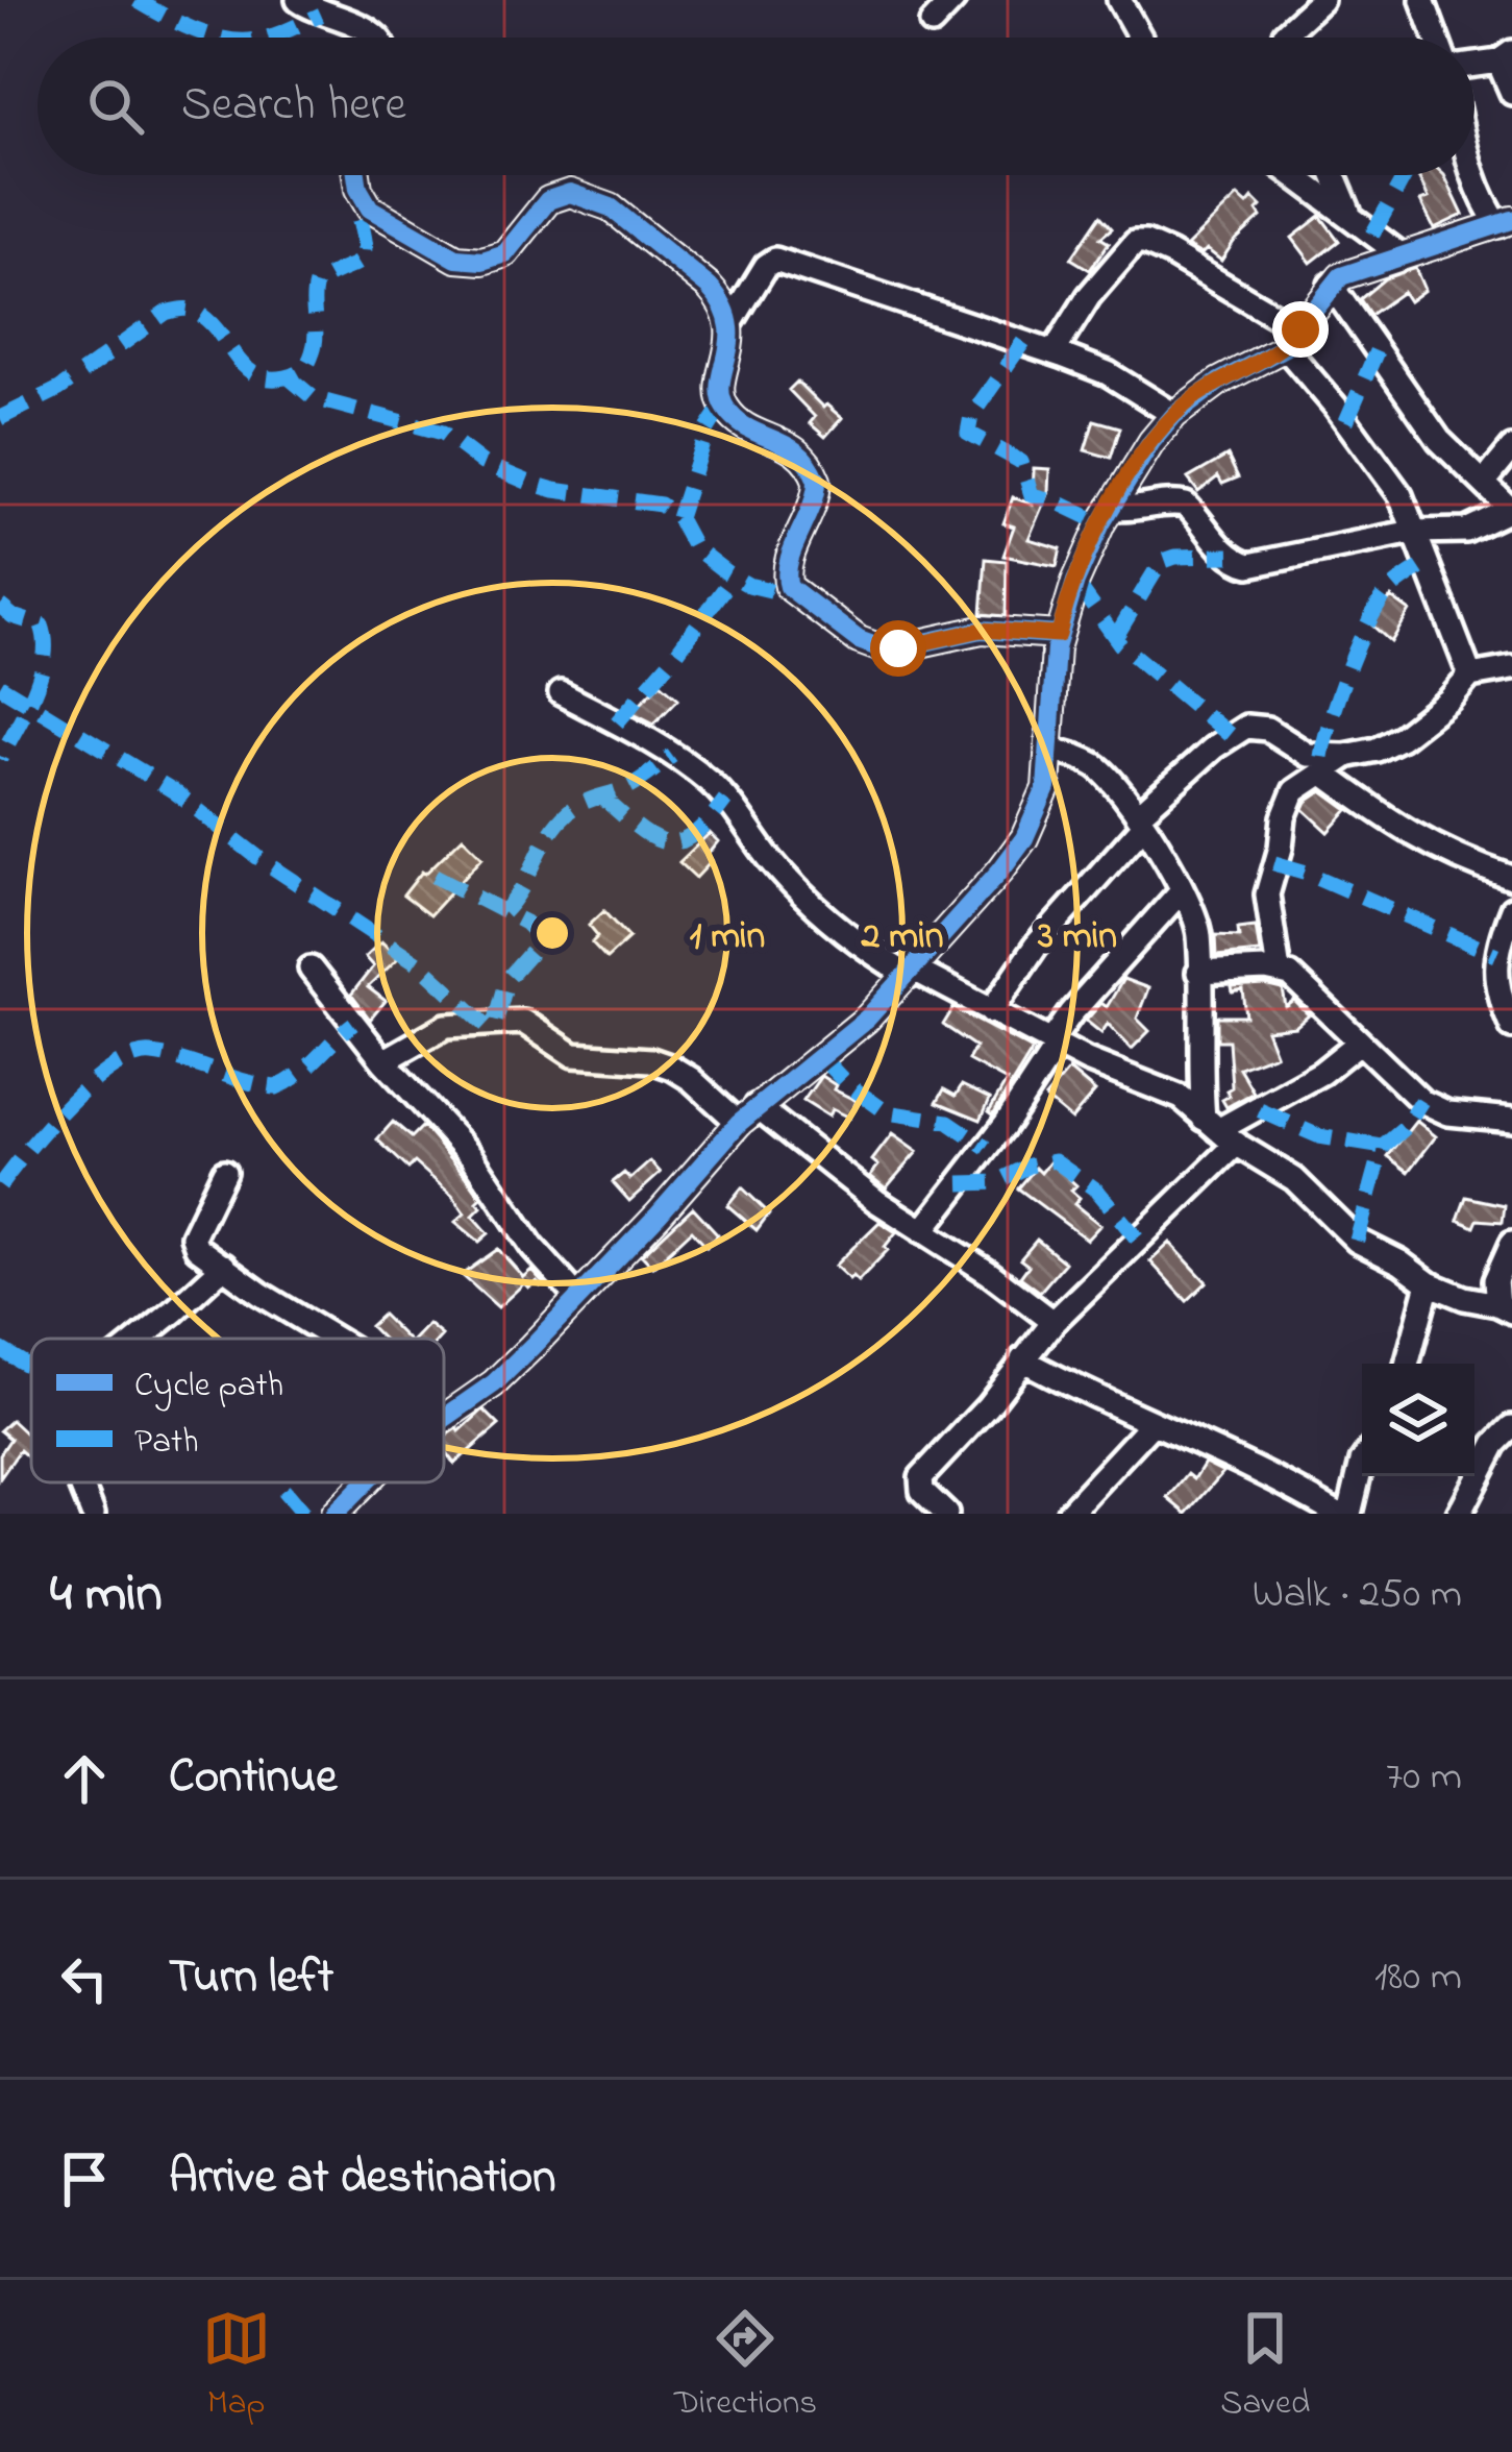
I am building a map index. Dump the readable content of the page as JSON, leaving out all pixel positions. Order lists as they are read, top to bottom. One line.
{"legend":["Cycle path","Path"],"page":{"search":"Search here","heading":["4 min","Walk · 250 m"],"list":[["Continue","70 m"],["Turn left","180 m"],"Arrive at destination"],"nav":["Map","Directions","Saved"]},"rings":["1 min","2 min","3 min"]}
